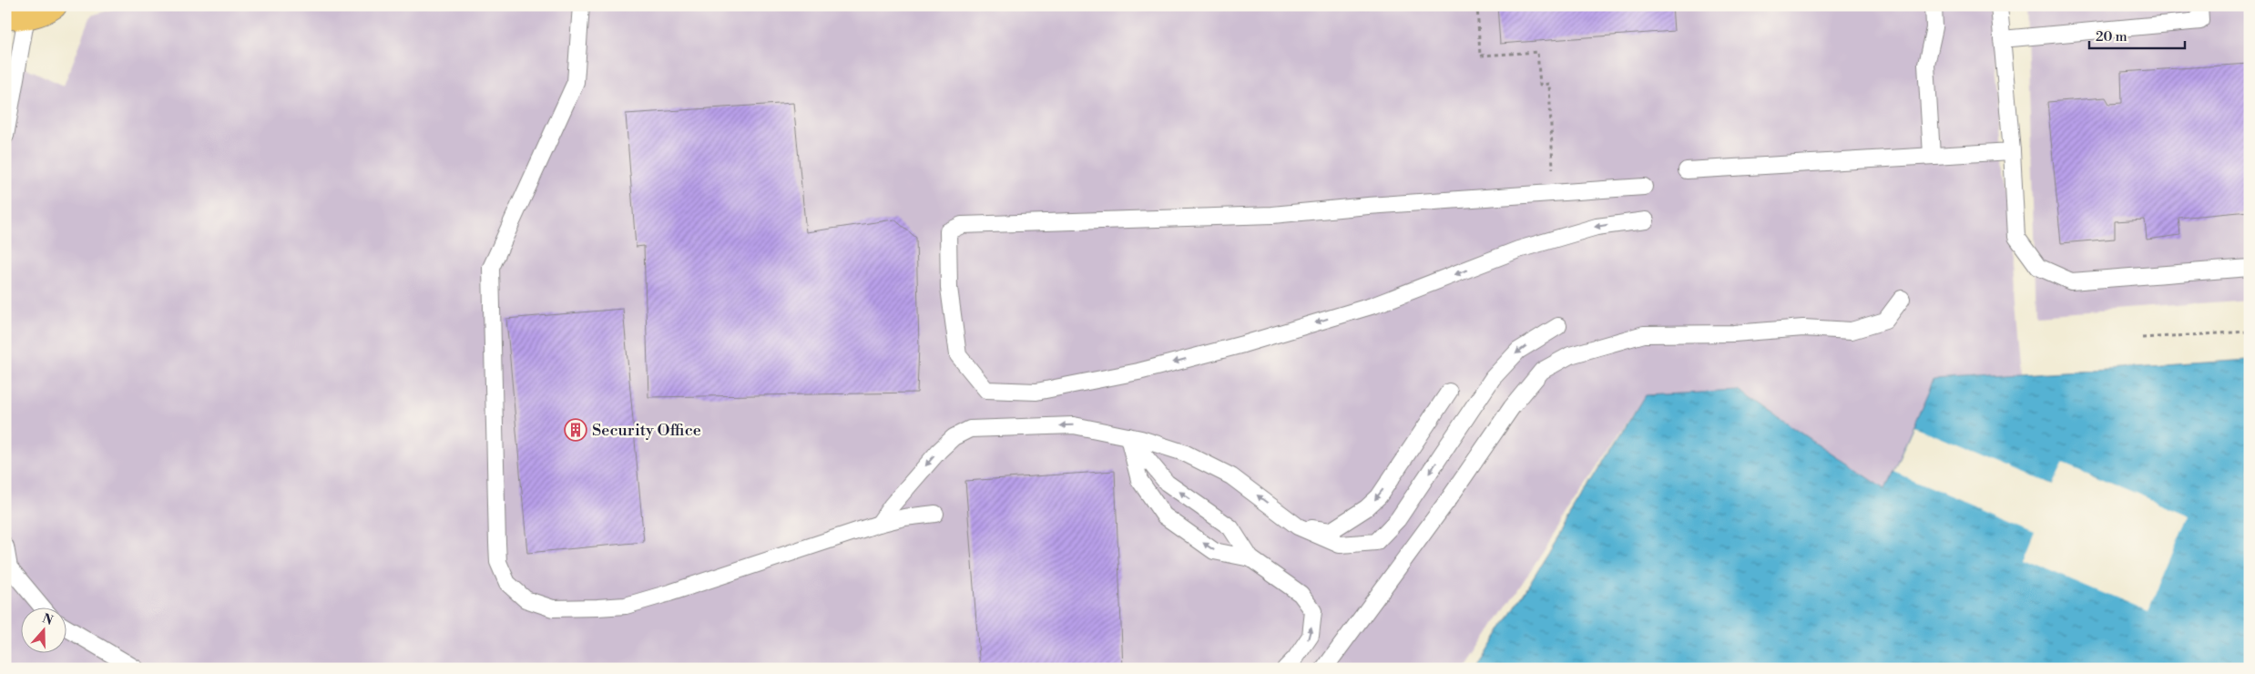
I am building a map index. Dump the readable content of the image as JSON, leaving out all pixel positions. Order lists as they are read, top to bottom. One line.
{"places":{"building":["Security Office"]},"scale_bar":"20 m","north":"top"}
